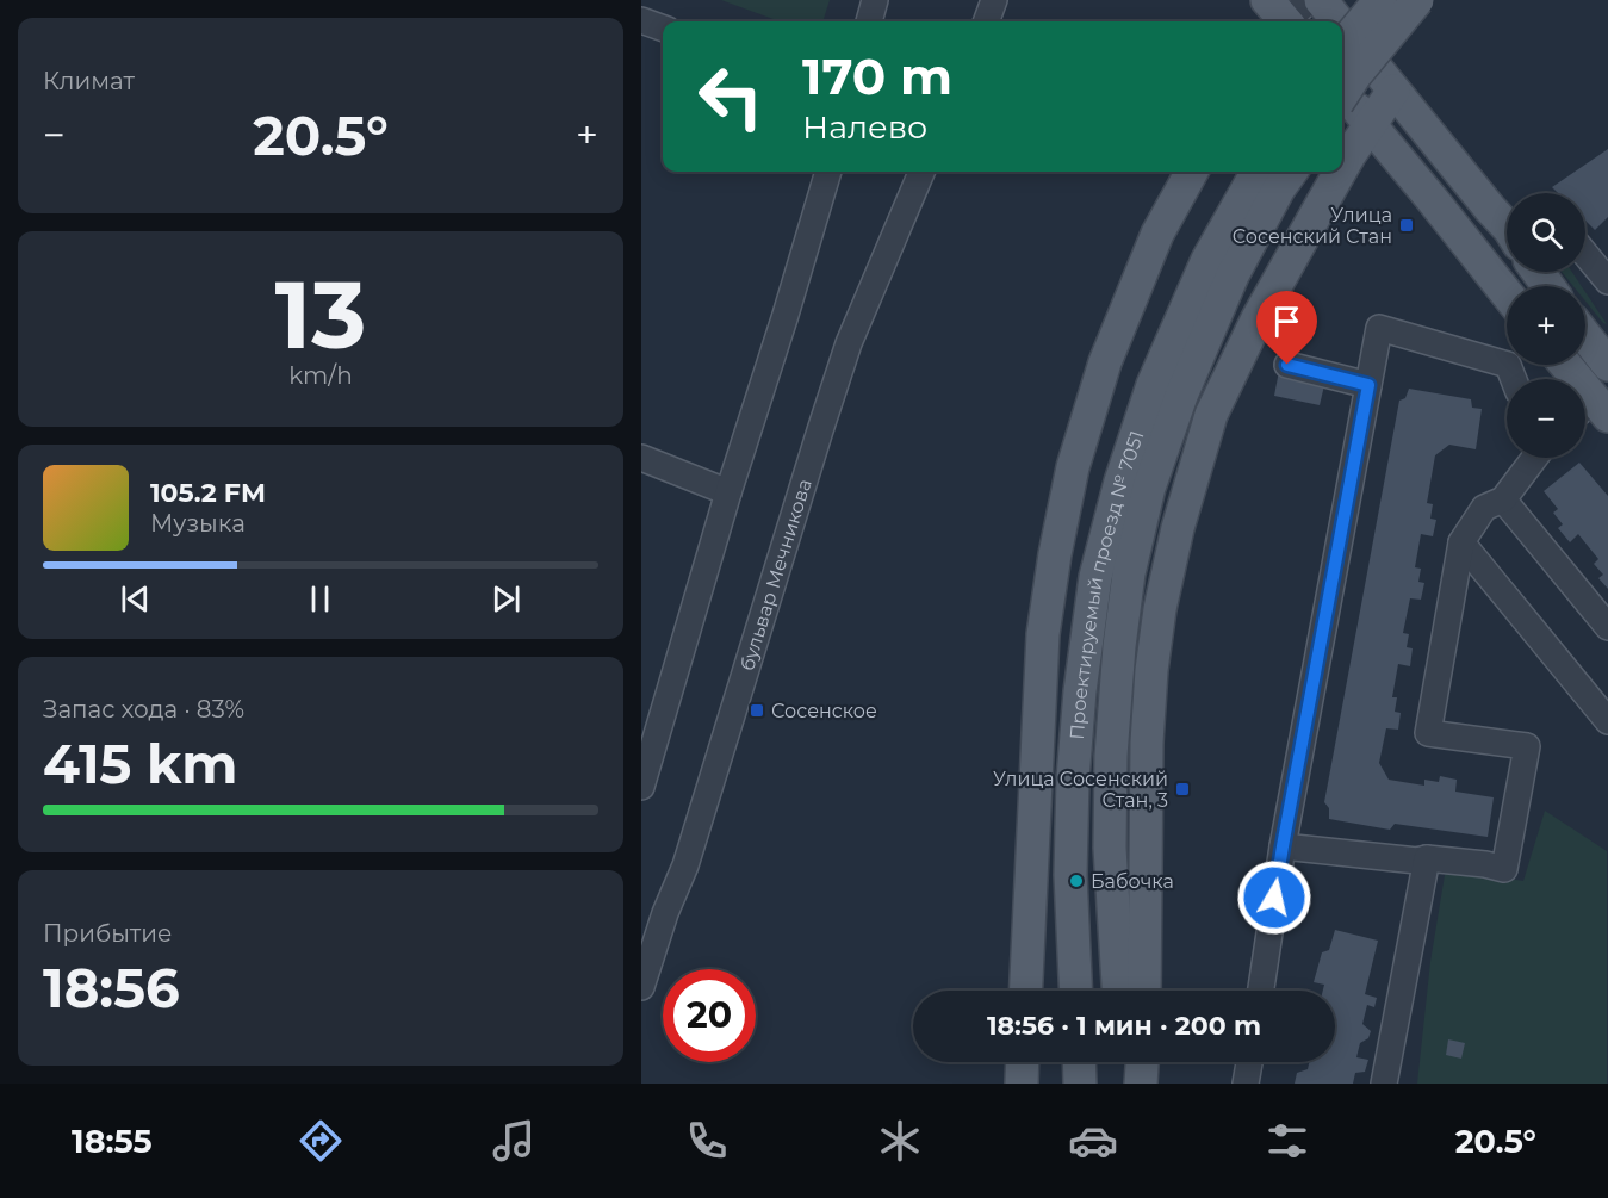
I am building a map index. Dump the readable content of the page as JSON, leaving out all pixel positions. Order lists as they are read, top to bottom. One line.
{"streets":{"main road":["Проектируемый проезд № 7051"],"street":["бульвар Мечникова"]},"places":{"transit":["Улица Сосенский Стан","Сосенское","Улица Сосенский Стан, 3"],"other":["Бабочка"]},"page":{"tile":["Климат",["13","km/h"],["Запас хода · 83%","415 km"],["Прибытие","18:56"]],"turn":["170 m","Налево"],"heat":["−","20.5°","+"],"map_buttons":["+","−"],"song":["105.2 FM","Музыка"],"limit":"20","trip":"18:56 · 1 мин · 200 m","tabs":["18:55","20.5°"]}}
